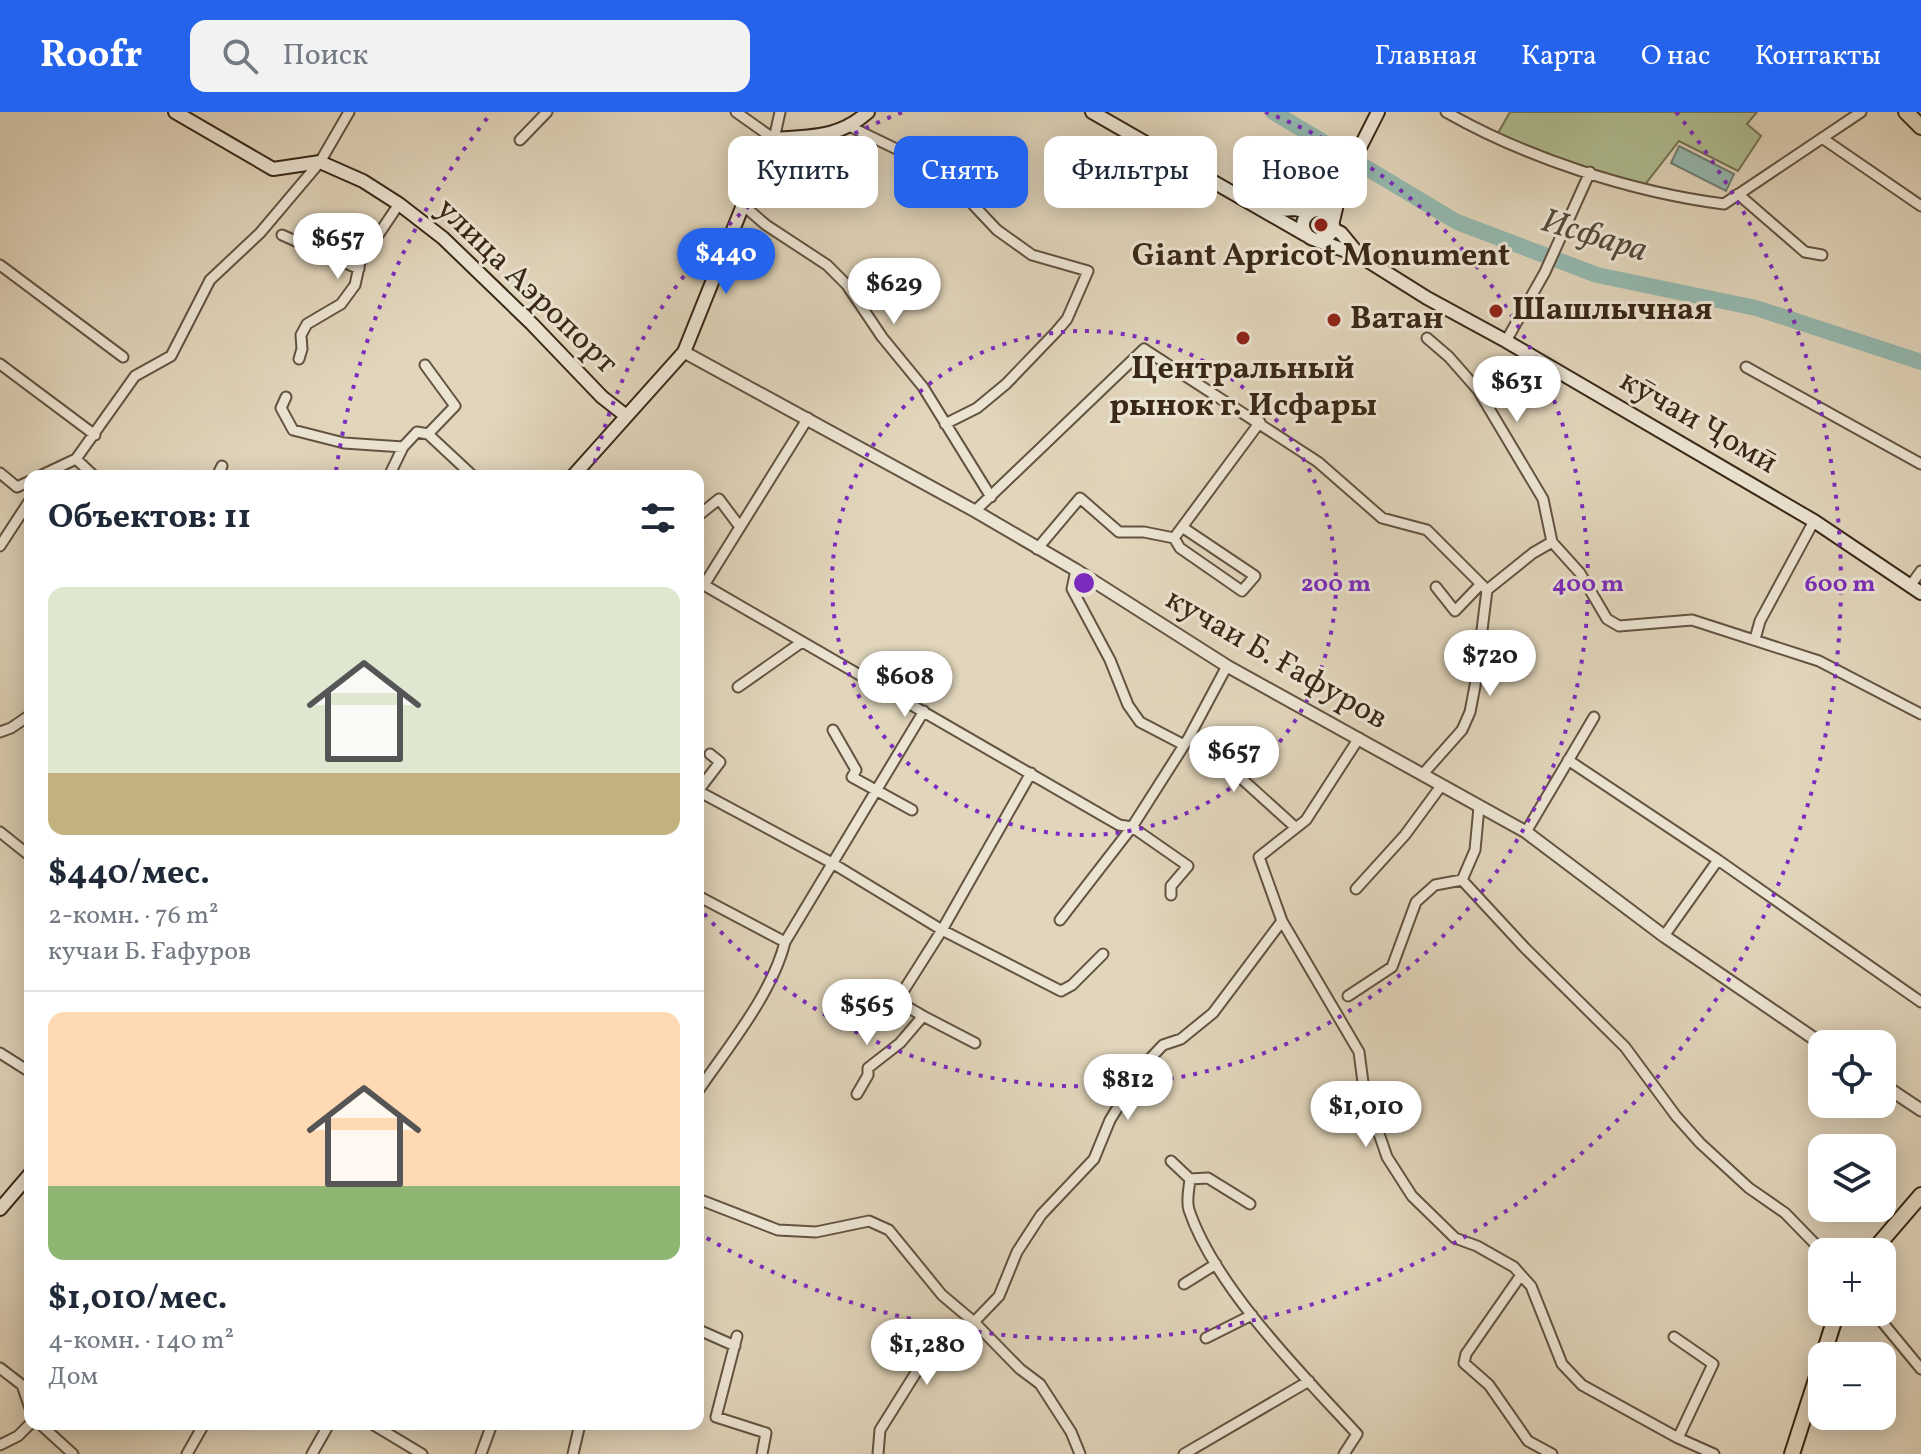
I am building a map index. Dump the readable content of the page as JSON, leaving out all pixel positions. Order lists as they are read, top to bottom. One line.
{"streets":{"main road":["улица Аэропорт","кӯчаи Ҷомӣ"],"street":["кучаи Б. Ғафуров"]},"water":["Исфара"],"places":["Giant Apricot Monument","Шашлычная","Ватан","Центральный рынок г. Исфары"],"page":{"header":"Roofr","search":"Поиск","nav":["Главная","Карта","О нас","Контакты"],"chip":["Купить","Снять","Фильтры","Новое"],"price":["$657","$440","$629","$631","$720","$608","$657","$565","$812","$1,010","$1,280"],"heading":"Объектов: 11","list":[{"name":"$440/мес.","note":"2-комн. · 76 m² · кучаи Б. Ғафуров"},{"name":"$1,010/мес.","note":"4-комн. · 140 m² · Дом"}],"map_buttons":["+","−"]},"rings":["200 m","400 m","600 m"]}
